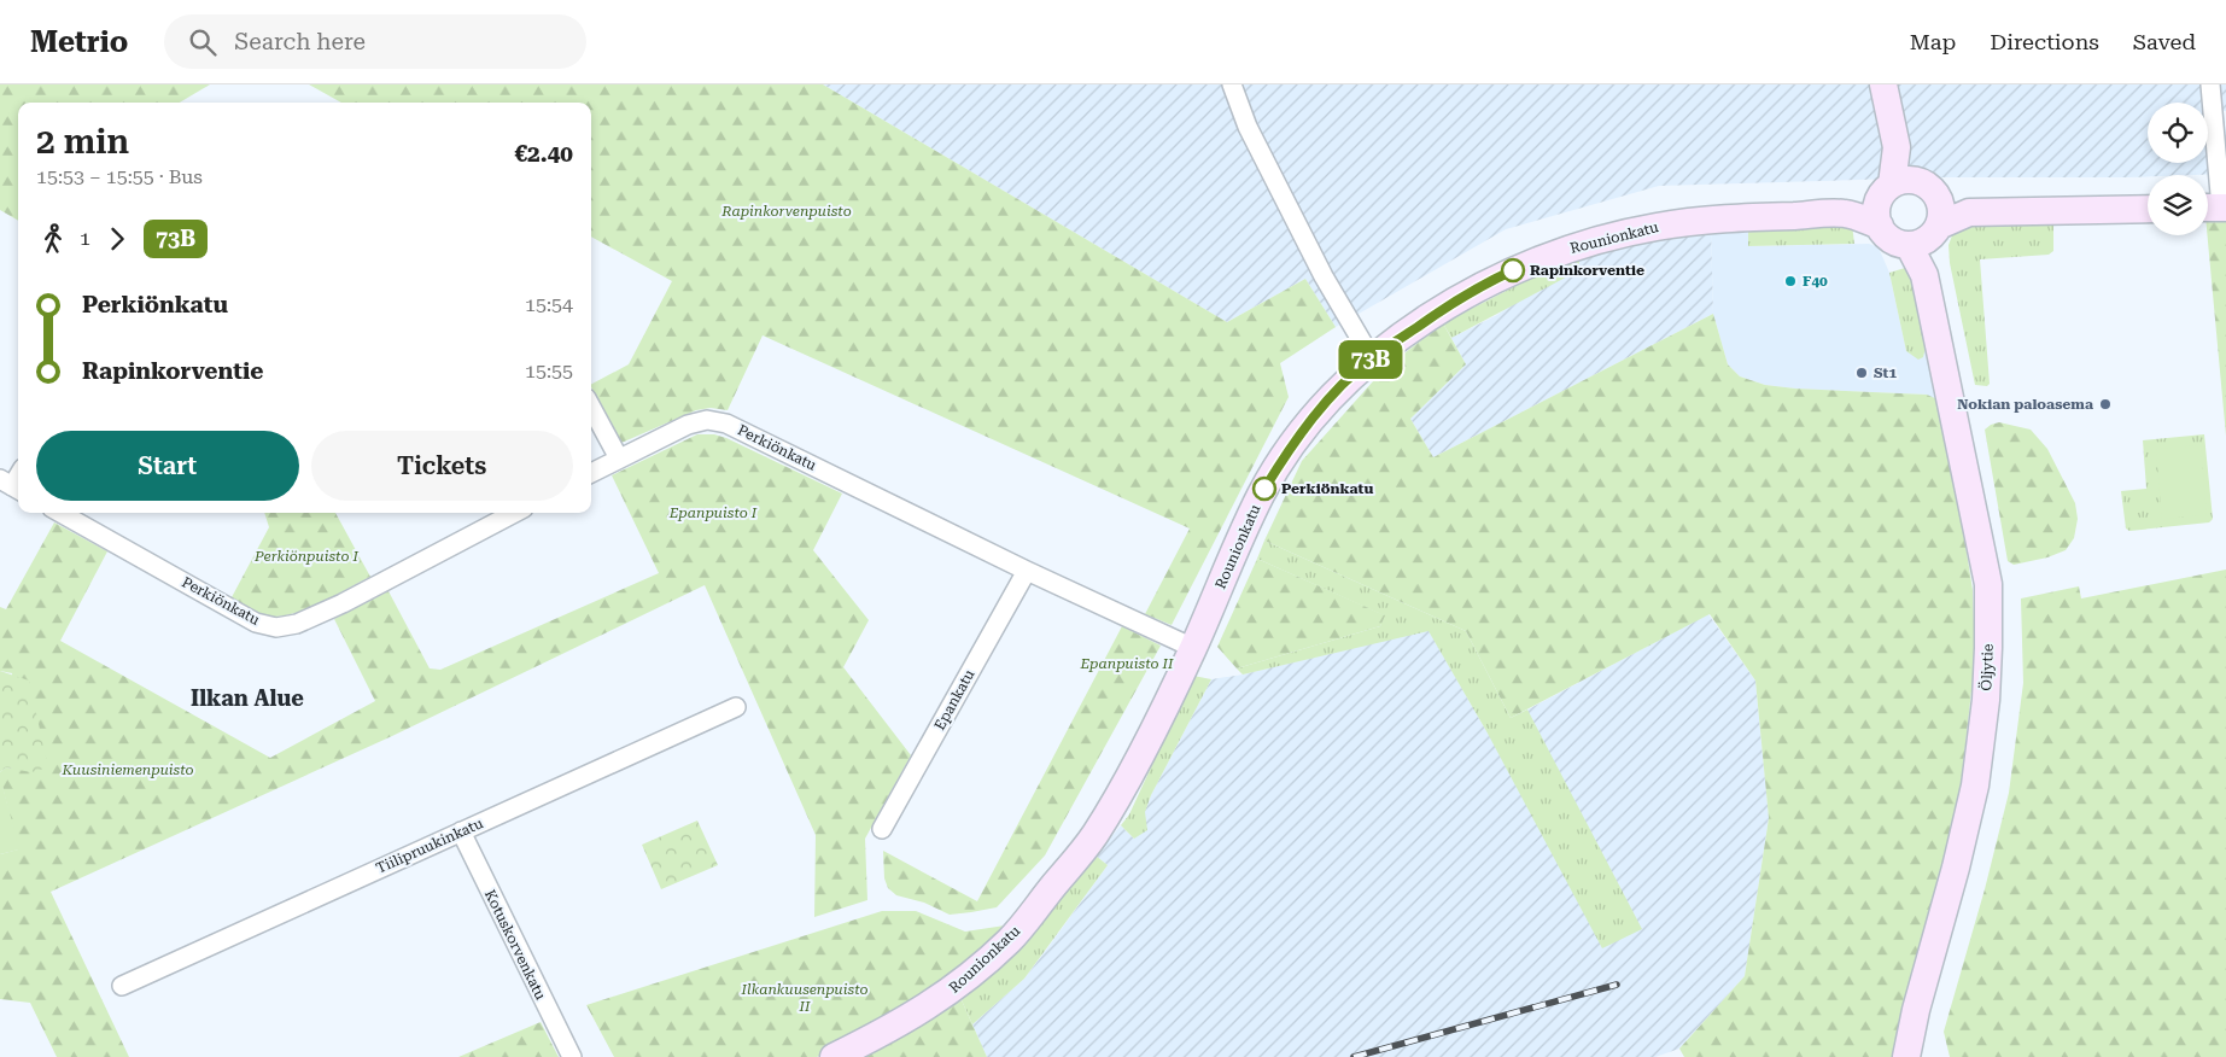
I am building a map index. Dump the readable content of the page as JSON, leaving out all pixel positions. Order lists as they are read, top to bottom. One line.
{"streets":{"main road":["Rounionkatu","Öljytie"],"street":["Perkiönkatu","Epankatu","Tiilipruukinkatu","Kotuskorvenkatu"]},"crossings":[["Rounionkatu","Perkiönkatu"],["Rounionkatu","Öljytie"],["Perkiönkatu","Epankatu"],["Tiilipruukinkatu","Kotuskorvenkatu"]],"districts":["Ilkan Alue"],"parks":["Rapinkorvenpuisto","Epanpuisto I","Perkiönpuisto I","Epanpuisto II","Kuusiniemenpuisto","Ilkankuusenpuisto II"],"places":["Rapinkorventie","F40","St1","Nokian paloasema","Perkiönkatu"],"lines":["bus line 73B"],"page":{"header":"Metrio","search":"Search here","nav":["Map","Directions","Saved"],"on_map":"73B","heading":["2 min","15:53 – 15:55 · Bus","€2.40"],"legs":["1","73B"],"list":[{"name":"Perkiönkatu","value":"15:54"},{"name":"Rapinkorventie","value":"15:55"}],"buttons":["Start","Tickets"]}}
